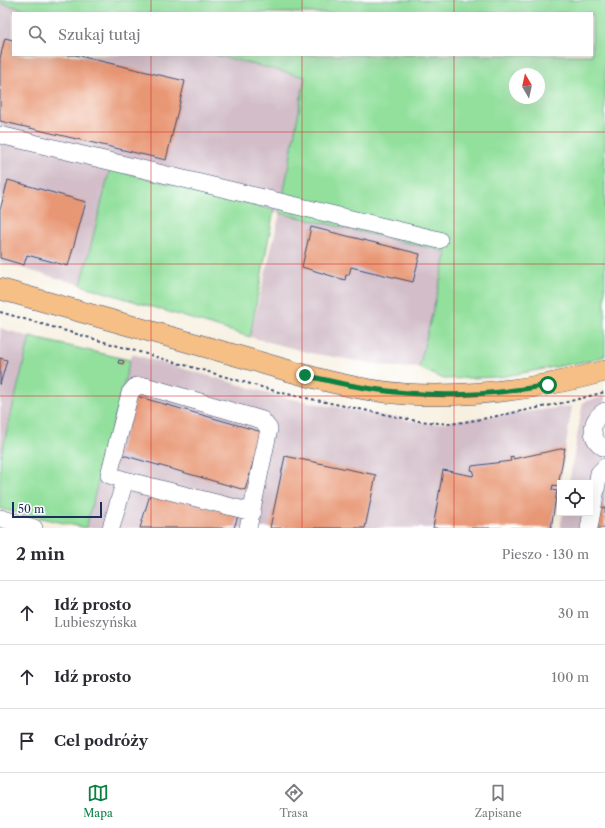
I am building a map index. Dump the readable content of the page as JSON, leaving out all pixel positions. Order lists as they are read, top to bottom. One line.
{"scale_bar":"50 m","north":"top","page":{"search":"Szukaj tutaj","scale":"50 m","heading":["2 min","Pieszo · 130 m"],"list":[["Idź prosto","Lubieszyńska","30 m"],["Idź prosto","100 m"],"Cel podróży"],"nav":["Mapa","Trasa","Zapisane"]}}
